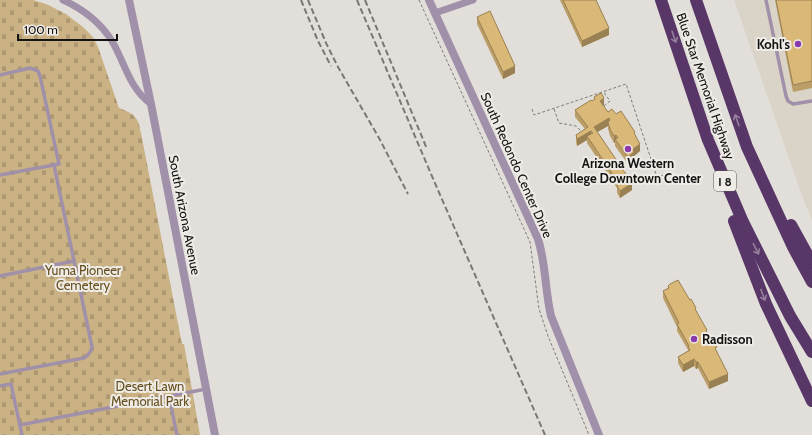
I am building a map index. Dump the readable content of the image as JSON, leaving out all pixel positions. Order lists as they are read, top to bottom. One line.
{"streets":{"highway":["Blue Star Memorial Highway","I 8"],"street":["South Redondo Center Drive","South Arizona Avenue"]},"parks":["Yuma Pioneer Cemetery","Desert Lawn Memorial Park"],"places":["Kohl's","Arizona Western College Downtown Center","Radisson"],"scale_bar":"100 m"}
